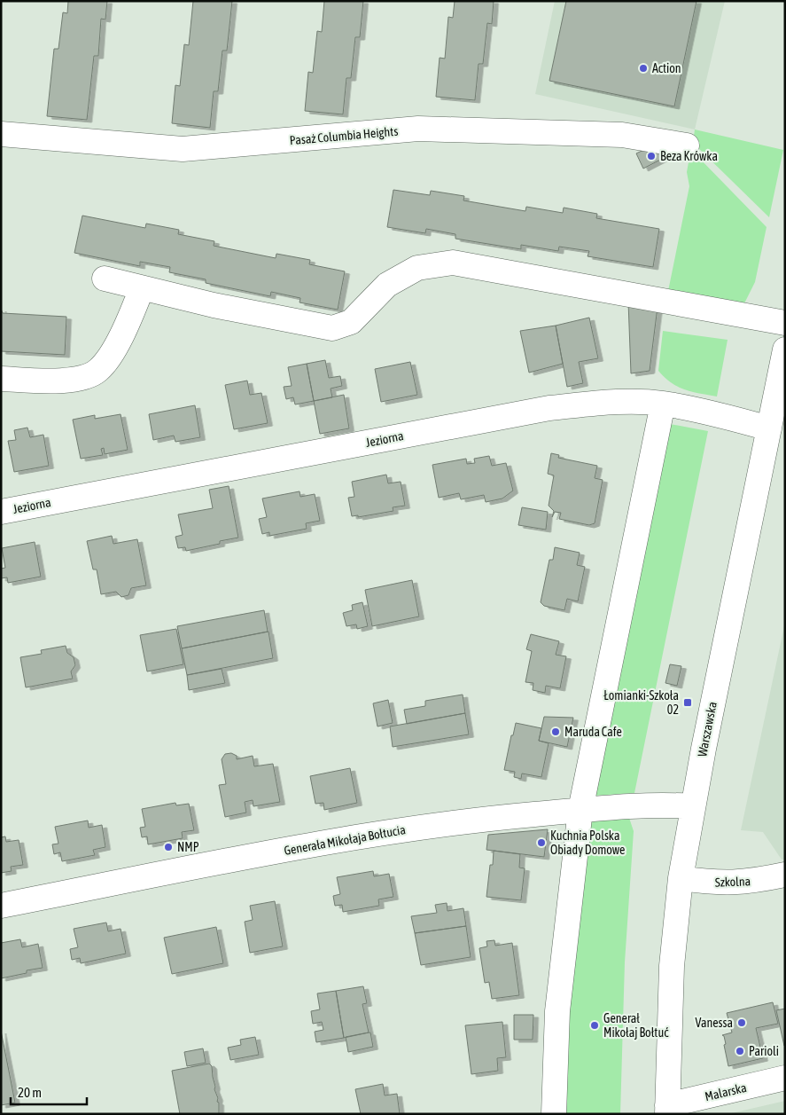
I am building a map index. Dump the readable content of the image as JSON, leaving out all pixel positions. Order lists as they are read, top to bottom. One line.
{"streets":{"street":["Pasaż Columbia Heights","Jeziorna","Warszawska","Generała Mikołaja Bołtucia","Szkolna","Malarska"]},"crossings":[["Jeziorna","Warszawska"],["Warszawska","Generała Mikołaja Bołtucia"],["Warszawska","Szkolna"],["Warszawska","Malarska"]],"places":{"other":["Action","Beza Krówka","Maruda Cafe","Kuchnia Polska Obiady Domowe","NMP","Vanessa","Generał Mikołaj Bołtuć","Parioli"],"transit":["Łomianki-Szkoła 02"]},"scale_bar":"20 m"}
